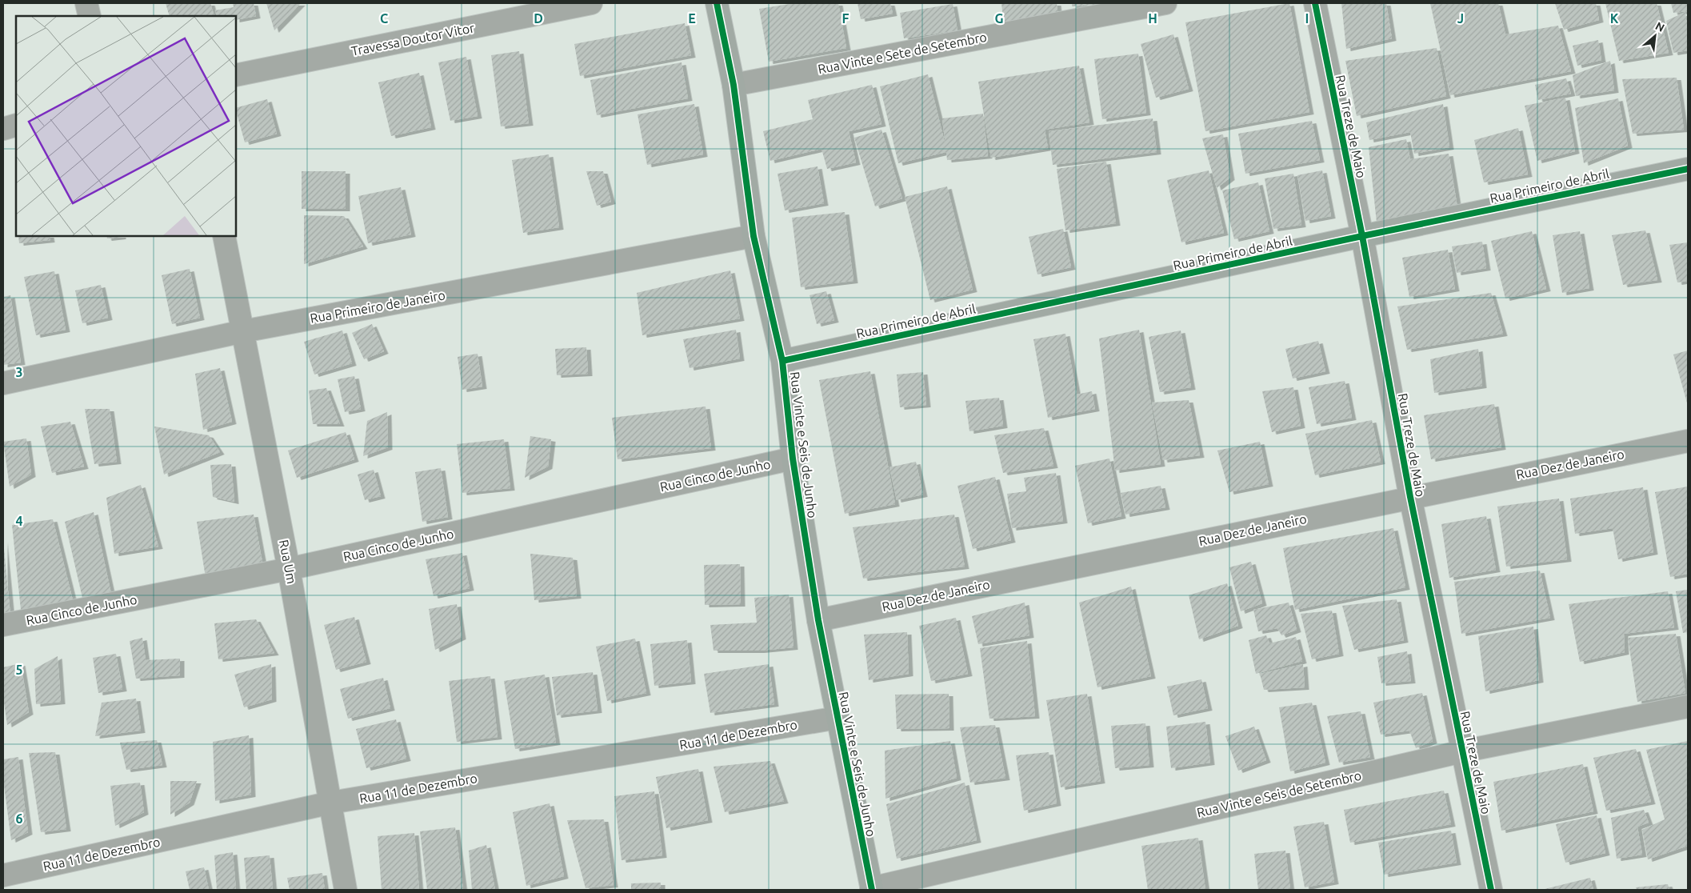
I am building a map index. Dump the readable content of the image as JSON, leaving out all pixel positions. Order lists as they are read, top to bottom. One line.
{"streets":{"street":["Travessa Doutor Vitor","Rua Vinte e Sete de Setembro","Rua Treze de Maio","Rua Primeiro de Abril","Rua Primeiro de Janeiro","Rua Vinte e Seis de Junho","Rua Dez de Janeiro","Rua Cinco de Junho","Rua Um","Rua 11 de Dezembro","Rua Vinte e Seis de Setembro"]},"crossings":[["Rua Vinte e Sete de Setembro","Rua Vinte e Seis de Junho"],["Rua Treze de Maio","Rua Primeiro de Abril"],["Rua Treze de Maio","Rua Dez de Janeiro"],["Rua Treze de Maio","Rua Vinte e Seis de Setembro"],["Rua Primeiro de Abril","Rua Vinte e Seis de Junho"],["Rua Primeiro de Janeiro","Rua Vinte e Seis de Junho"],["Rua Primeiro de Janeiro","Rua Um"],["Rua Vinte e Seis de Junho","Rua Dez de Janeiro"],["Rua Vinte e Seis de Junho","Rua Cinco de Junho"],["Rua Vinte e Seis de Junho","Rua 11 de Dezembro"],["Rua Vinte e Seis de Junho","Rua Vinte e Seis de Setembro"],["Rua Cinco de Junho","Rua Um"],["Rua Um","Rua 11 de Dezembro"]],"north":"top right","grid":{"columns":["C","D","E","F","G","H","I","J","K"],"rows":["3","4","5","6"]}}
